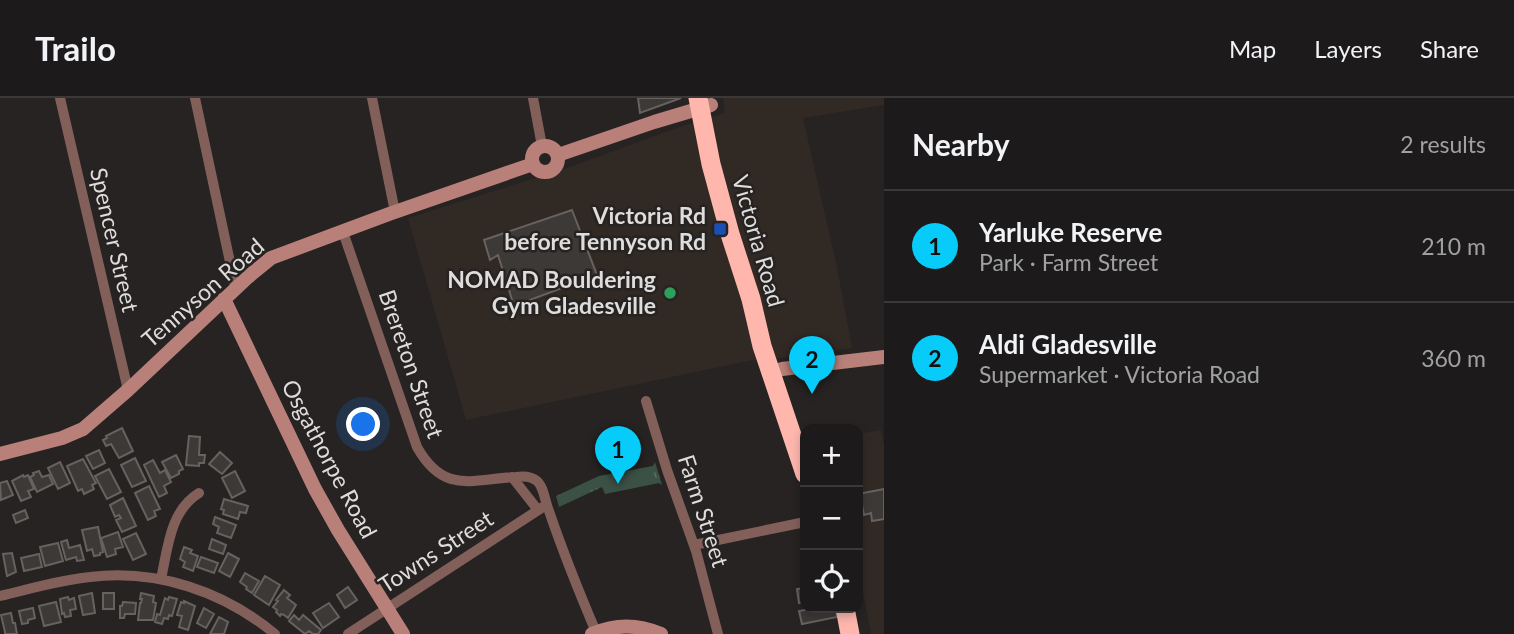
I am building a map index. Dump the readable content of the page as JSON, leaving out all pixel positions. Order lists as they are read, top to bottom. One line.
{"streets":{"highway":["Victoria Road"],"street":["Spencer Street","Tennyson Road","Brereton Street","Osgathorpe Road","Farm Street","Towns Street"]},"crossings":[["Spencer Street","Tennyson Road"],["Tennyson Road","Brereton Street"],["Tennyson Road","Osgathorpe Road"],["Brereton Street","Towns Street"],["Osgathorpe Road","Towns Street"]],"places":{"transit":["Victoria Rd before Tennyson Rd"],"other":["NOMAD Bouldering Gym Gladesville"]},"page":{"header":"Trailo","nav":["Map","Layers","Share"],"heading":["Nearby","2 results"],"list":[{"mark":"1","name":"Yarluke Reserve","note":"Park · Farm Street","value":"210 m"},{"mark":"2","name":"Aldi Gladesville","note":"Supermarket · Victoria Road","value":"360 m"}],"pins":["2","1"],"map_buttons":["+","−"]}}
